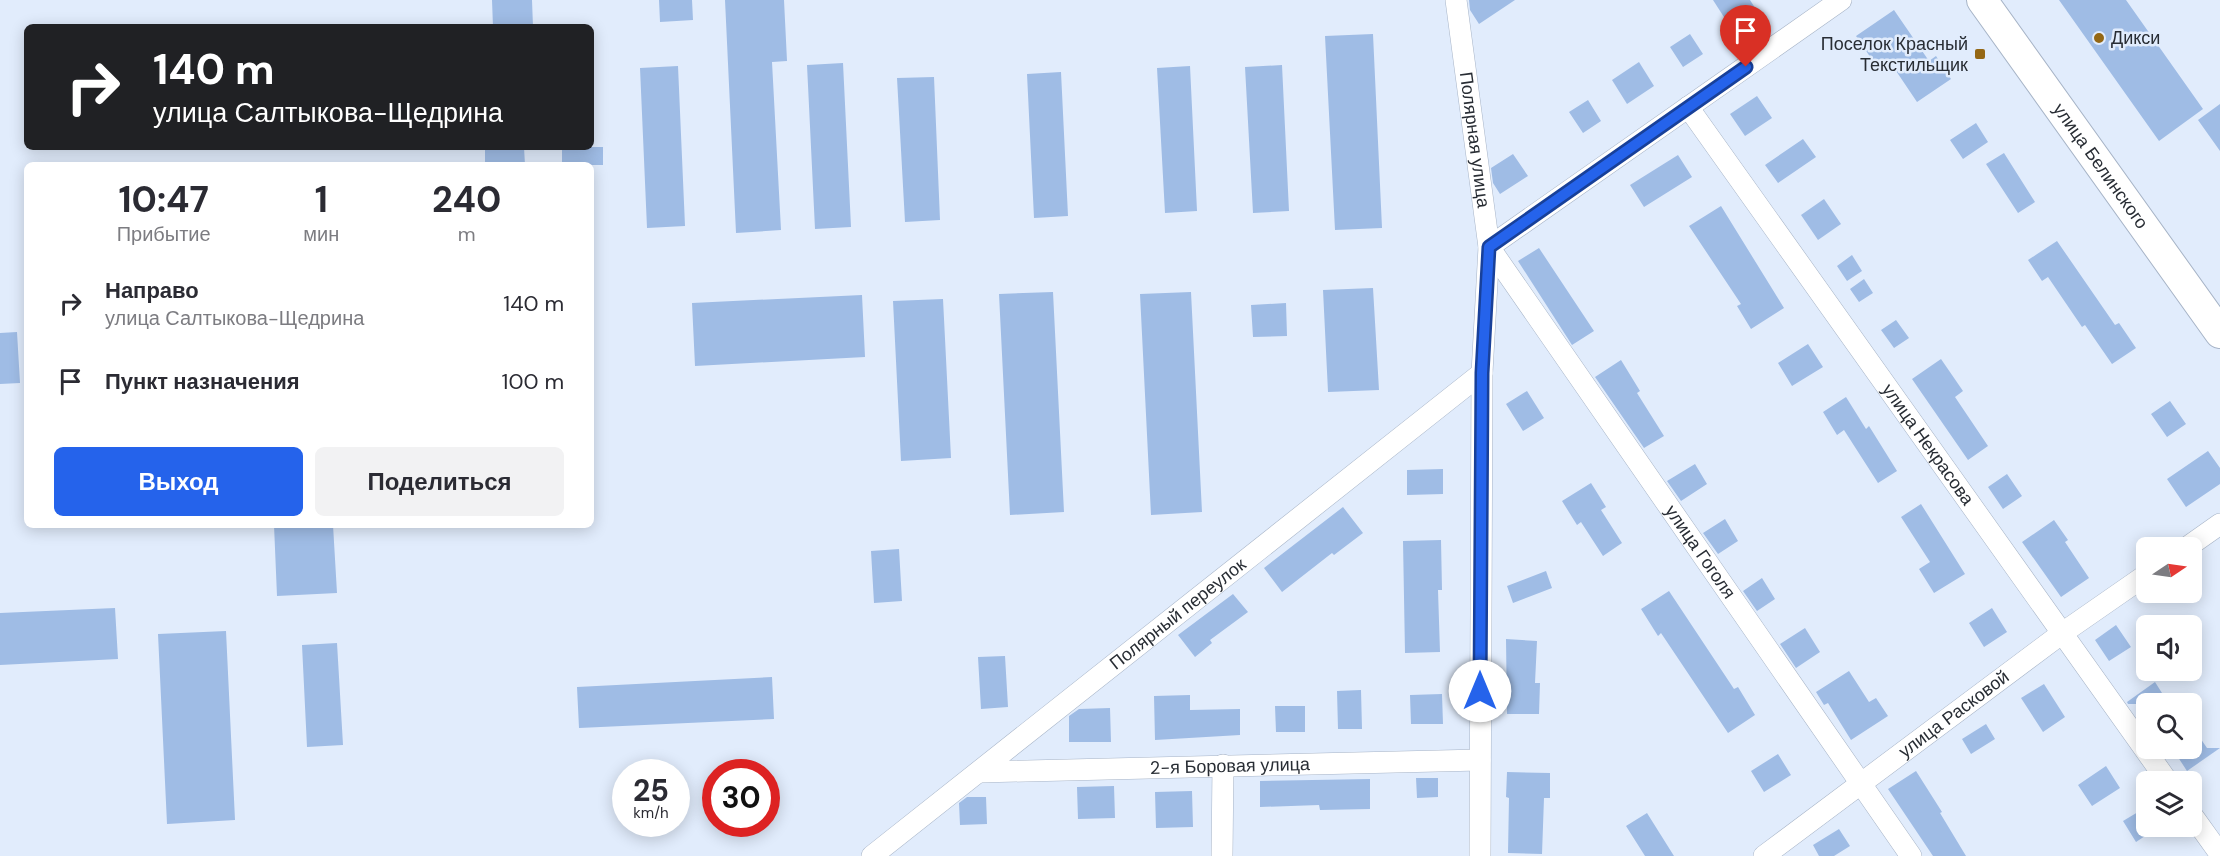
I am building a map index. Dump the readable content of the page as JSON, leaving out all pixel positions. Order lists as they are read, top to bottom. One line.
{"streets":{"main road":["улица Белинского"],"street":["Полярная улица","улица Некрасова","улица Гоголя","Полярный переулок","улица Расковой","2-я Боровая улица"]},"crossings":[["Полярная улица","улица Гоголя"],["Полярная улица","Полярный переулок"],["Полярная улица","2-я Боровая улица"],["улица Некрасова","улица Расковой"],["улица Гоголя","улица Расковой"],["Полярный переулок","2-я Боровая улица"]],"places":{"other":["Дикси"],"transit":["Поселок Красный Текстильщик"]},"north":"right","page":{"turn":["140 m","улица Салтыкова-Щедрина"],"eta":["10:47","Прибытие","1","мин","240","m"],"list":[{"name":"Направо","note":"улица Салтыкова-Щедрина","value":"140 m"},{"name":"Пункт назначения","value":"100 m"}],"buttons":["Выход","Поделиться"],"speed":"25 km/h","limit":"30"}}
